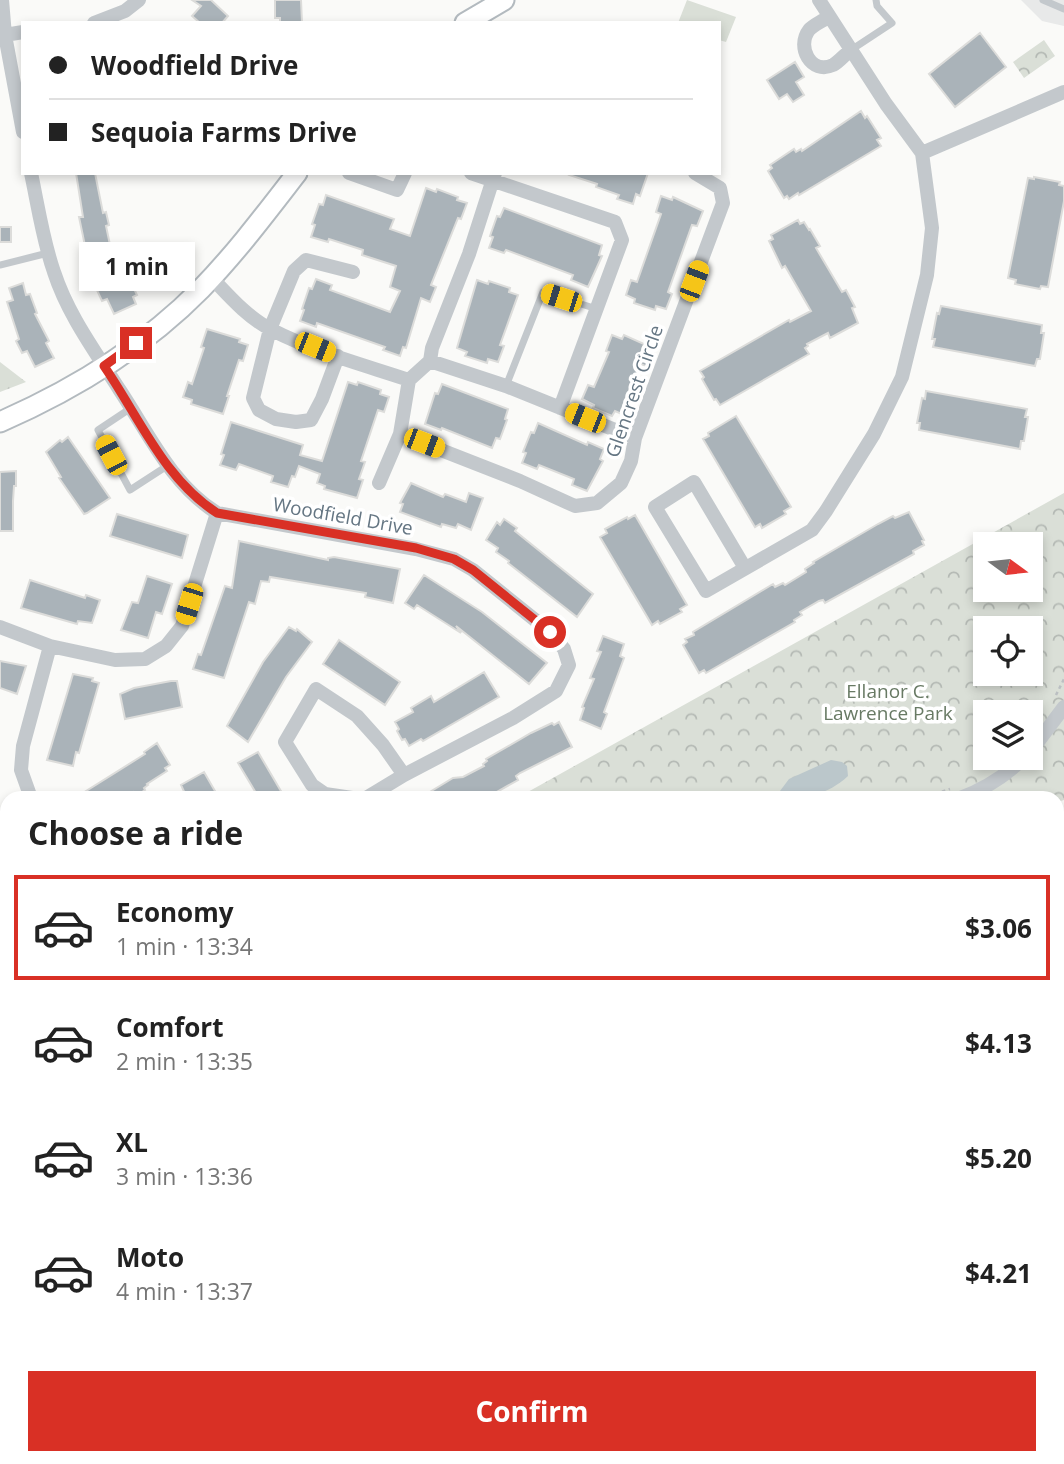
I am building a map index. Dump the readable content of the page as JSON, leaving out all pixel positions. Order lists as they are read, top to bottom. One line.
{"streets":{"street":["Glencrest Circle","Woodfield Drive"]},"parks":["Ellanor C. Lawrence Park"],"north":"right","page":{"banner":["Woodfield Drive","Sequoia Farms Drive"],"bubble":"1 min","heading":"Choose a ride","list":[{"name":"Economy","note":"1 min · 13:34","value":"$3.06"},{"name":"Comfort","note":"2 min · 13:35","value":"$4.13"},{"name":"XL","note":"3 min · 13:36","value":"$5.20"},{"name":"Moto","note":"4 min · 13:37","value":"$4.21"}],"buttons":"Confirm"}}
